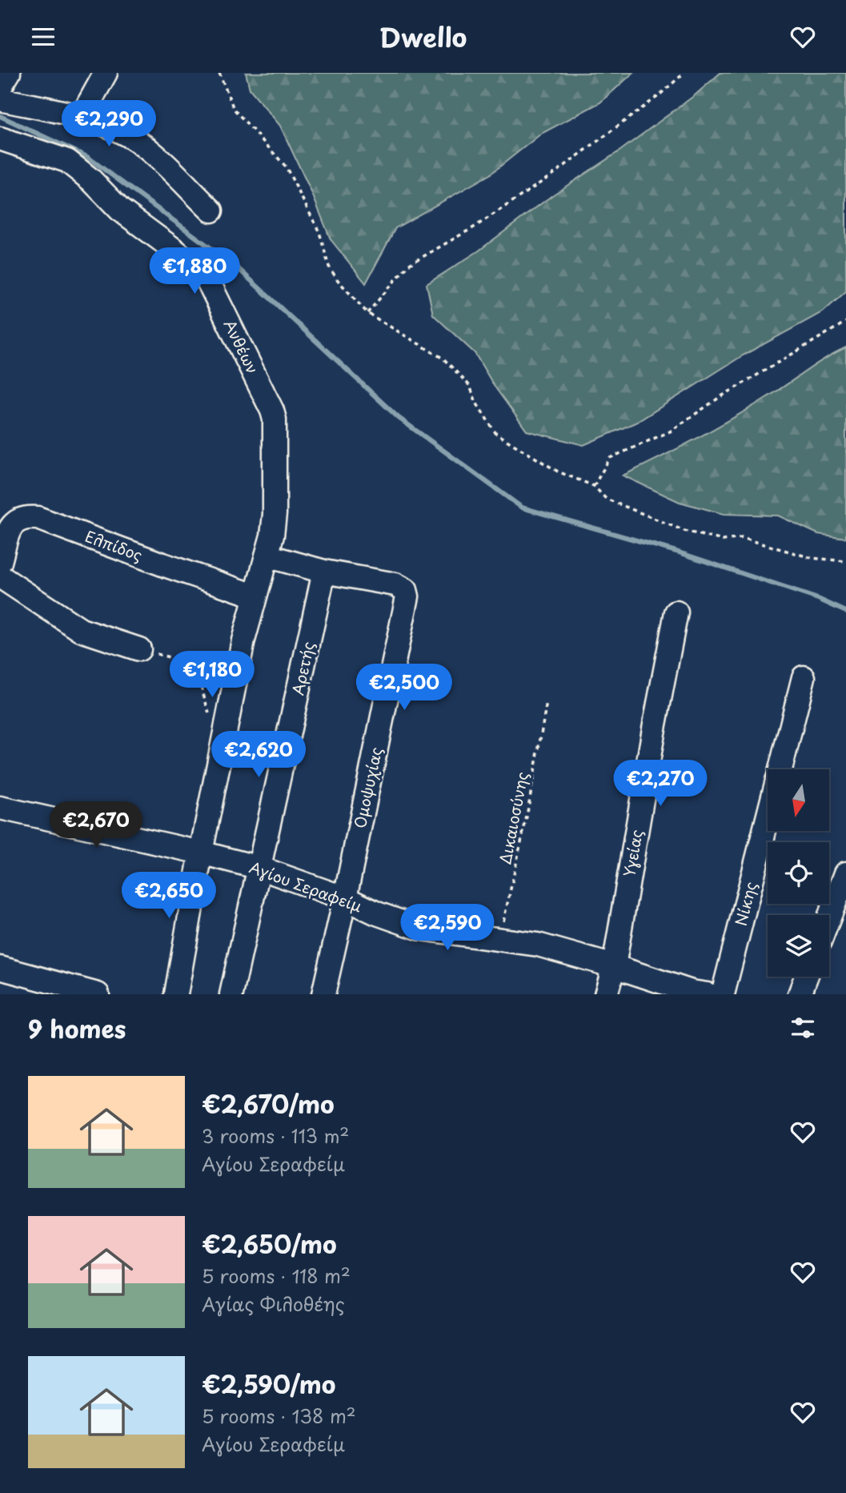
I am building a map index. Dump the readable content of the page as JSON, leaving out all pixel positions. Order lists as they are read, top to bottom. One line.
{"streets":{"street":["Ανθέων","Ελπίδος","Αρετής","Ομοψυχίας","Υγείας","Αγίου Σεραφείμ","Νίκης"],"path":["Δικαιοσύνης"]},"crossings":[["Ανθέων","Ελπίδος"],["Ανθέων","Ομοψυχίας"],["Ανθέων","Αγίου Σεραφείμ"],["Αρετής","Ομοψυχίας"],["Αρετής","Αγίου Σεραφείμ"],["Ομοψυχίας","Αγίου Σεραφείμ"],["Δικαιοσύνης","Αγίου Σεραφείμ"],["Υγείας","Αγίου Σεραφείμ"]],"north":"bottom","page":{"header":"Dwello","price":["€2,290","€1,880","€1,180","€2,500","€2,620","€2,270","€2,670","€2,650","€2,590"],"heading":"9 homes","list":[{"name":"€2,670/mo","note":"3 rooms · 113 m² · Αγίου Σεραφείμ"},{"name":"€2,650/mo","note":"5 rooms · 118 m² · Αγίας Φιλοθέης"},{"name":"€2,590/mo","note":"5 rooms · 138 m² · Αγίου Σεραφείμ"}]}}
